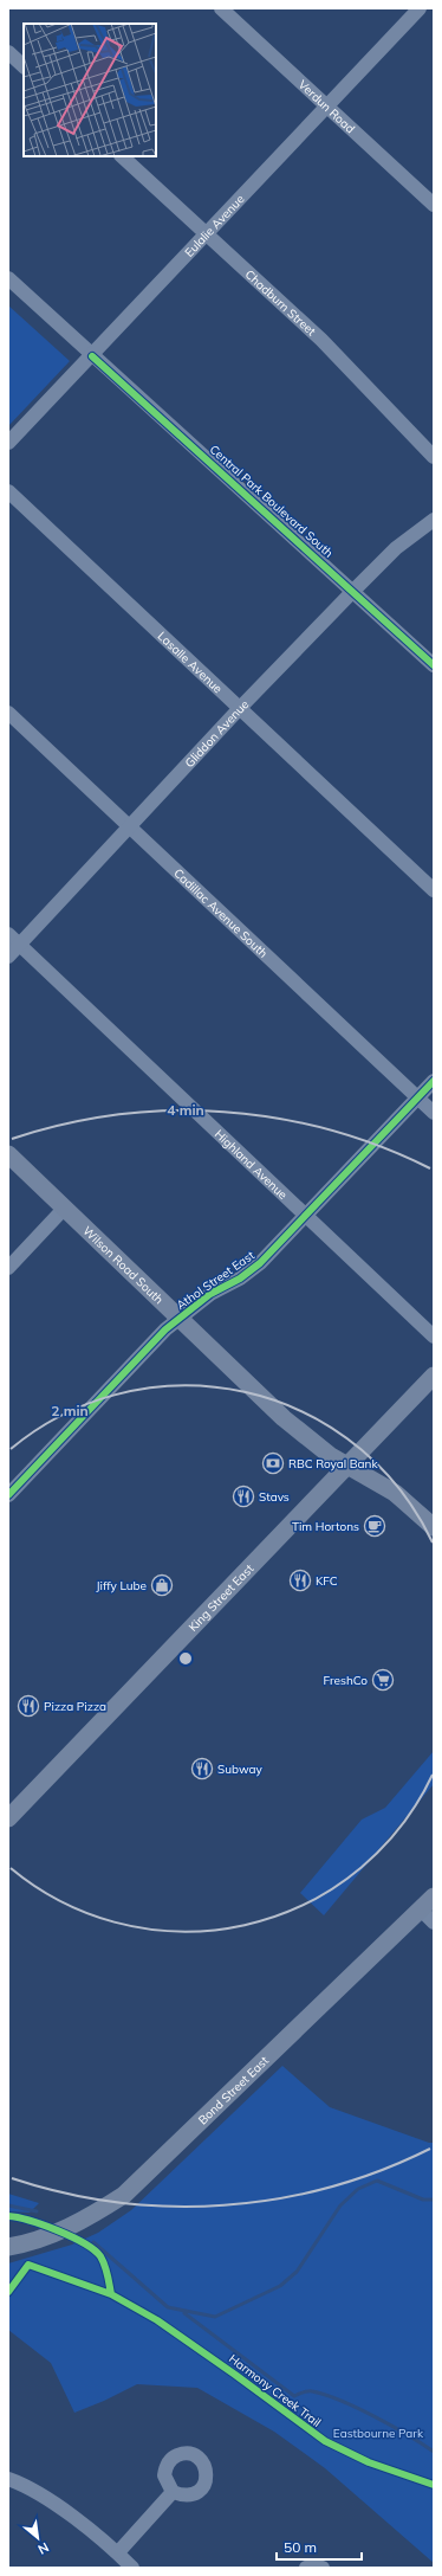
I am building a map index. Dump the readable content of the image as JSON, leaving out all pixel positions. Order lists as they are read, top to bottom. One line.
{"streets":{"main road":["Wilson Road South","King Street East","Bond Street East"],"street":["Verdun Road","Eulalie Avenue","Chadburn Street","Central Park Boulevard South","Lasalle Avenue","Gliddon Avenue","Cadillac Avenue South","Highland Avenue","Athol Street East"],"cycle path":["Harmony Creek Trail"]},"crossings":[["Verdun Road","Eulalie Avenue"],["Eulalie Avenue","Chadburn Street"],["Eulalie Avenue","Central Park Boulevard South"],["Central Park Boulevard South","Gliddon Avenue"],["Lasalle Avenue","Gliddon Avenue"],["Gliddon Avenue","Cadillac Avenue South"],["Gliddon Avenue","Highland Avenue"],["Cadillac Avenue South","Athol Street East"],["Highland Avenue","Athol Street East"],["Wilson Road South","Athol Street East"],["Wilson Road South","King Street East"]],"parks":["Eastbourne Park"],"places":{"bank":["RBC Royal Bank"],"restaurant":["Stavs","KFC","Pizza Pizza","Subway"],"cafe":["Tim Hortons"],"shop":["Jiffy Lube"],"supermarket":["FreshCo"]},"scale_bar":"50 m","north":"bottom right","rings":["4 min","2 min"]}
